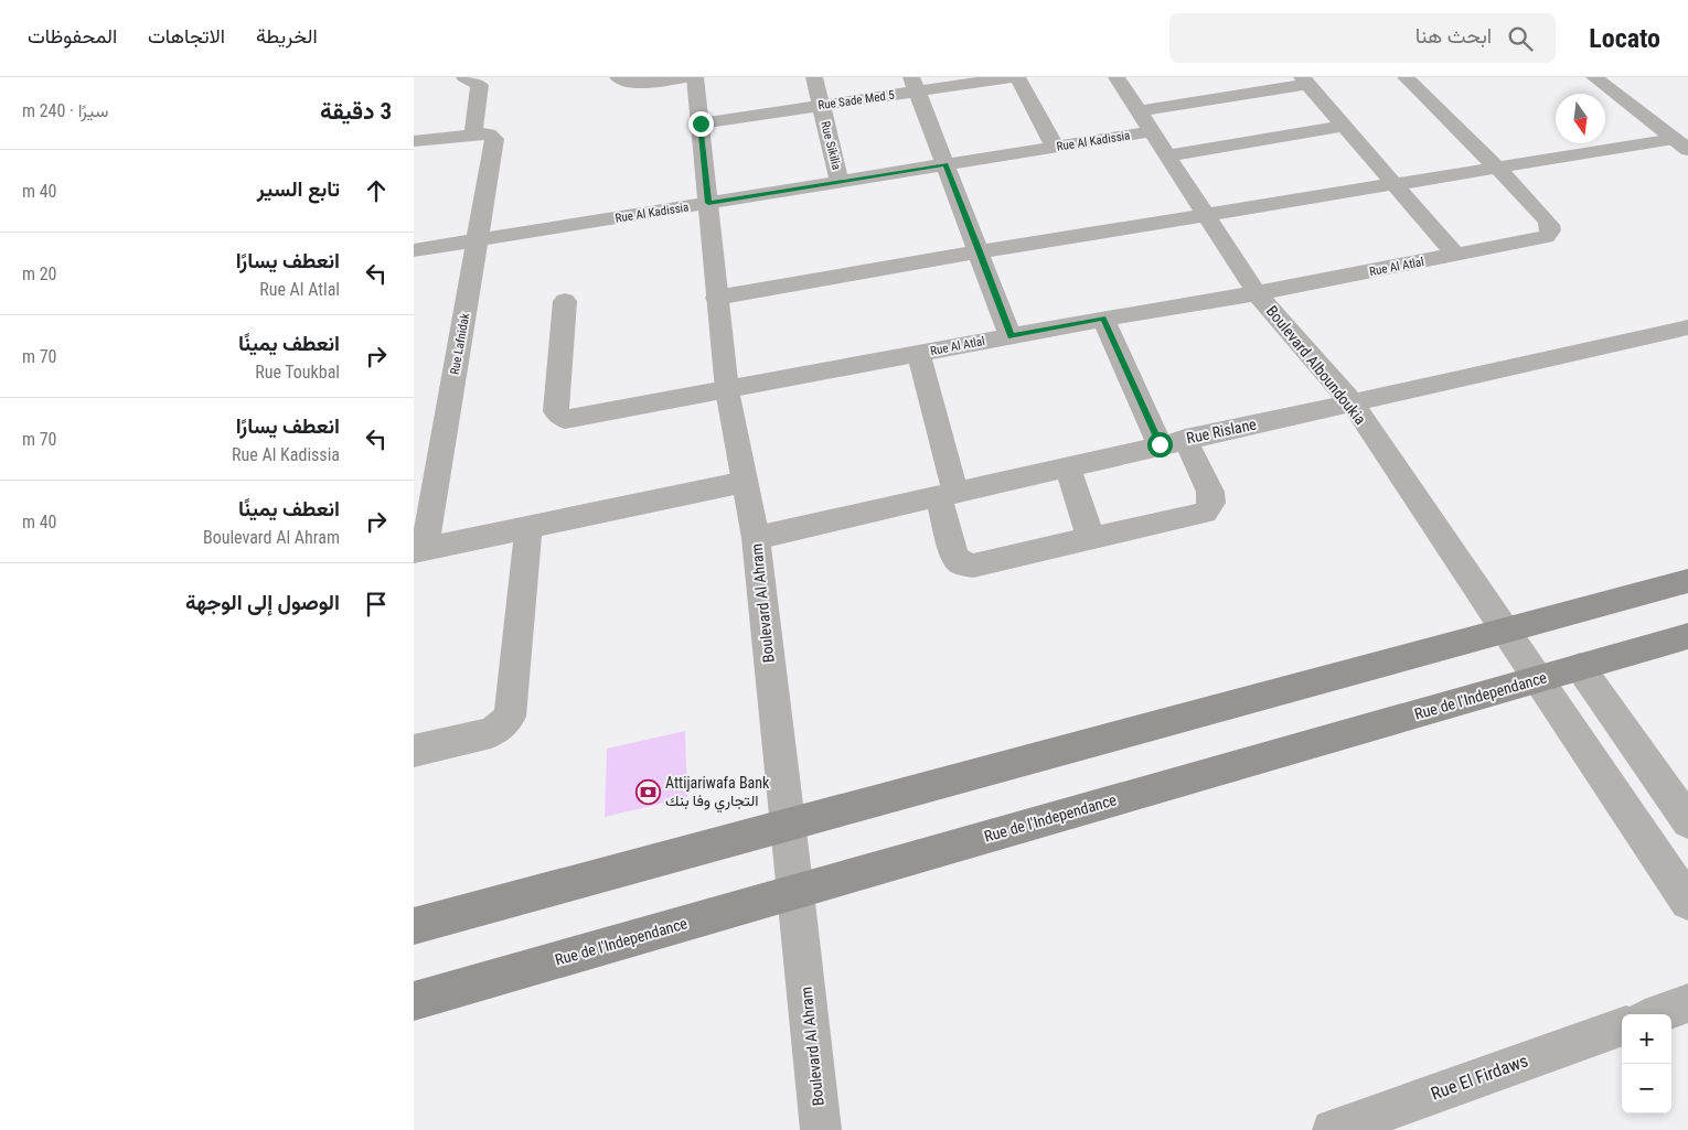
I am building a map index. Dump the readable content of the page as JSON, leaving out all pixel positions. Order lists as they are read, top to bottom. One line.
{"streets":{"main road":["Rue de l'Independance"],"street":["Rue Sade Med 5","Rue Al Kadissia","Rue Sikilia","Rue Al Atlal","Rue Lafnidak","Boulevard Alboundoukia","Rue Rislane","Boulevard Al Ahram","Rue El Firdaws"]},"crossings":[["Rue Sade Med 5","Rue Sikilia"],["Rue Sade Med 5","Boulevard Al Ahram"],["Rue Al Kadissia","Rue Sikilia"],["Rue Al Kadissia","Rue Lafnidak"],["Rue Al Kadissia","Boulevard Alboundoukia"],["Rue Al Kadissia","Boulevard Al Ahram"],["Rue Al Atlal","Boulevard Alboundoukia"],["Rue Al Atlal","Boulevard Al Ahram"],["Boulevard Alboundoukia","Rue Rislane"],["Boulevard Alboundoukia","Rue de l'Independance"],["Rue Rislane","Boulevard Al Ahram"],["Boulevard Al Ahram","Rue de l'Independance"]],"places":{"bank":["Attijariwafa Bank التجاري وفا بنك"]},"north":"bottom","page":{"header":"Locato","search":"ابحث هنا","nav":["الخريطة","الاتجاهات","المحفوظات"],"heading":["3 دقيقة","سيرًا · 240 m"],"list":[["تابع السير","40 m"],["انعطف يسارًا","Rue Al Atlal","20 m"],["انعطف يمينًا","Rue Toukbal","70 m"],["انعطف يسارًا","Rue Al Kadissia","70 m"],["انعطف يمينًا","Boulevard Al Ahram","40 m"],"الوصول إلى الوجهة"],"map_buttons":["+","−"]}}
